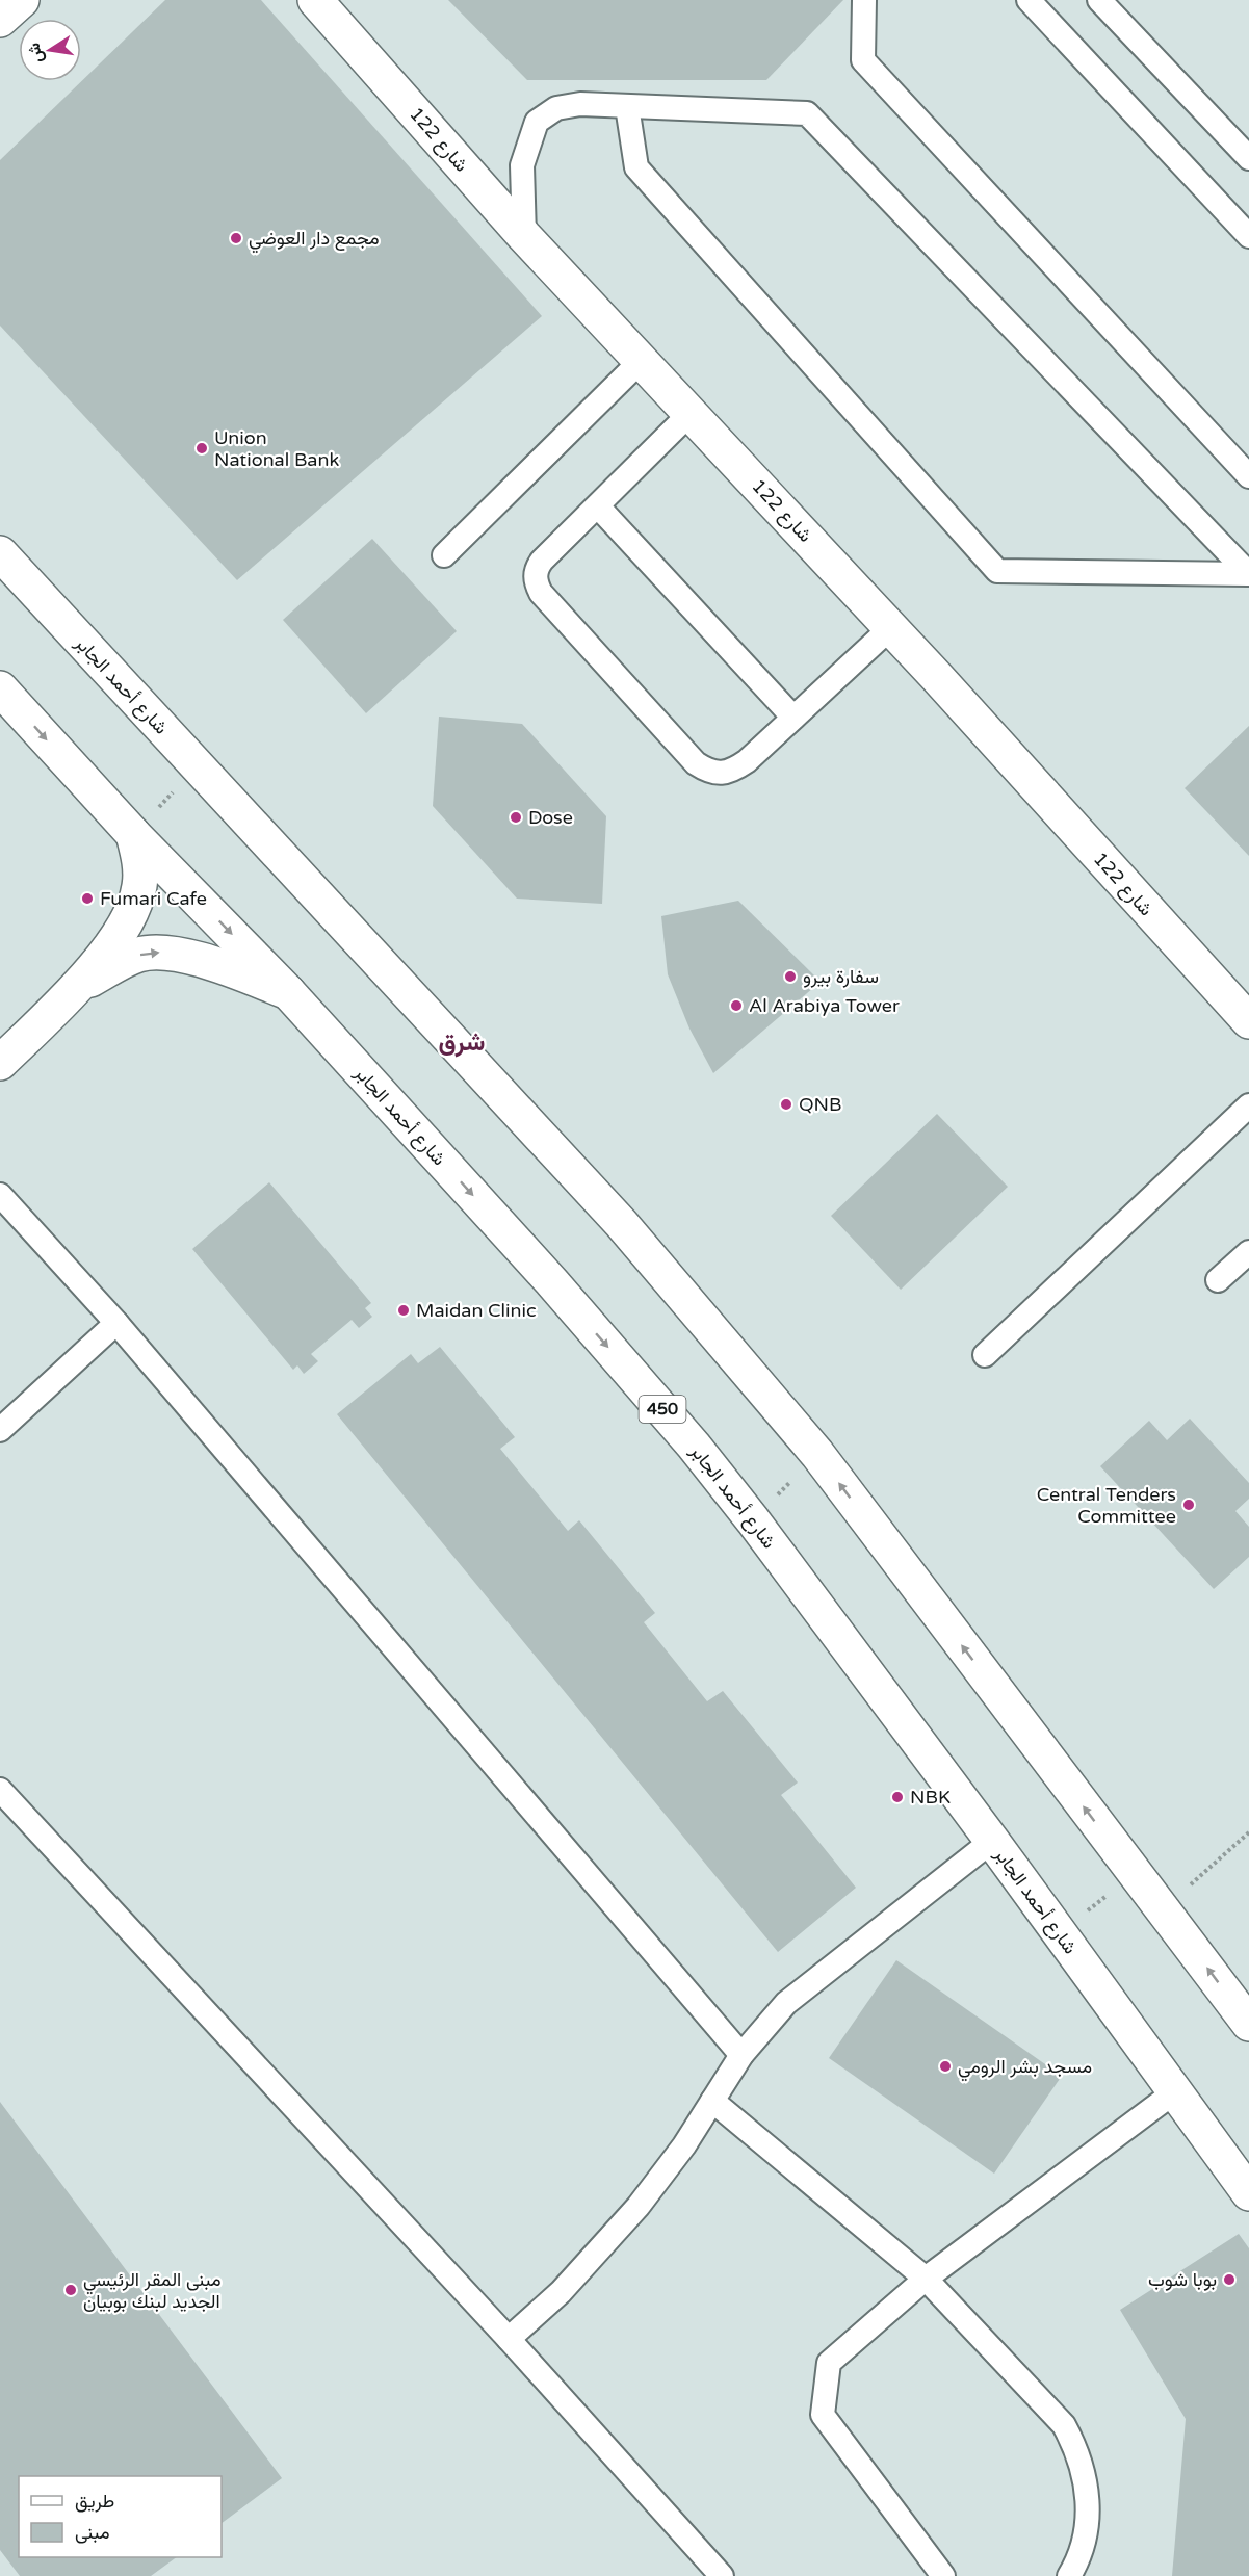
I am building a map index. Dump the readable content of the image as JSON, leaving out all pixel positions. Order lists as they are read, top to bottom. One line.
{"streets":{"main road":["شارع 122","شارع أحمد الجابر","450"]},"districts":["شرق"],"places":["مجمع دار العوضي","Union National Bank","Dose","Fumari Cafe","سفارة بيرو","Al Arabiya Tower","QNB","Maidan Clinic","Central Tenders Committee","NBK","مسجد بشر الرومي","بوبا شوب","مبنى المقر الرئيسي الجديد لبنك بوبيان"],"legend":["طريق","مبنى"],"north":"left"}
